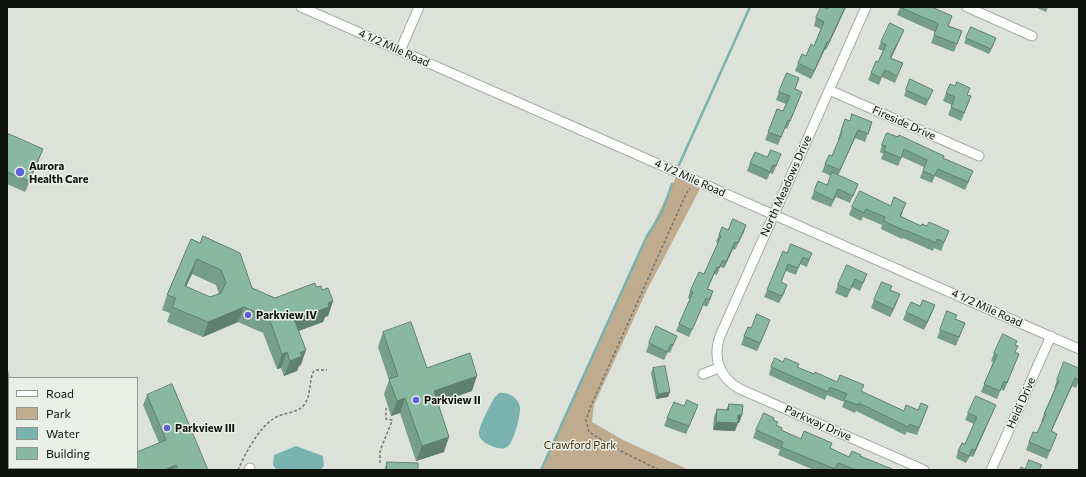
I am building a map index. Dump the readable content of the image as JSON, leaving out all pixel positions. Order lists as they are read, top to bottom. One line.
{"streets":{"street":["4 1/2 Mile Road","Fireside Drive","North Meadows Drive","Heidi Drive","Parkway Drive"]},"crossings":[["4 1/2 Mile Road","North Meadows Drive"],["4 1/2 Mile Road","Heidi Drive"],["Fireside Drive","North Meadows Drive"],["North Meadows Drive","Parkway Drive"]],"parks":["Crawford Park"],"places":["Aurora Health Care","Parkview IV","Parkview II","Parkview III"],"legend":["Road","Park","Water","Building"]}
